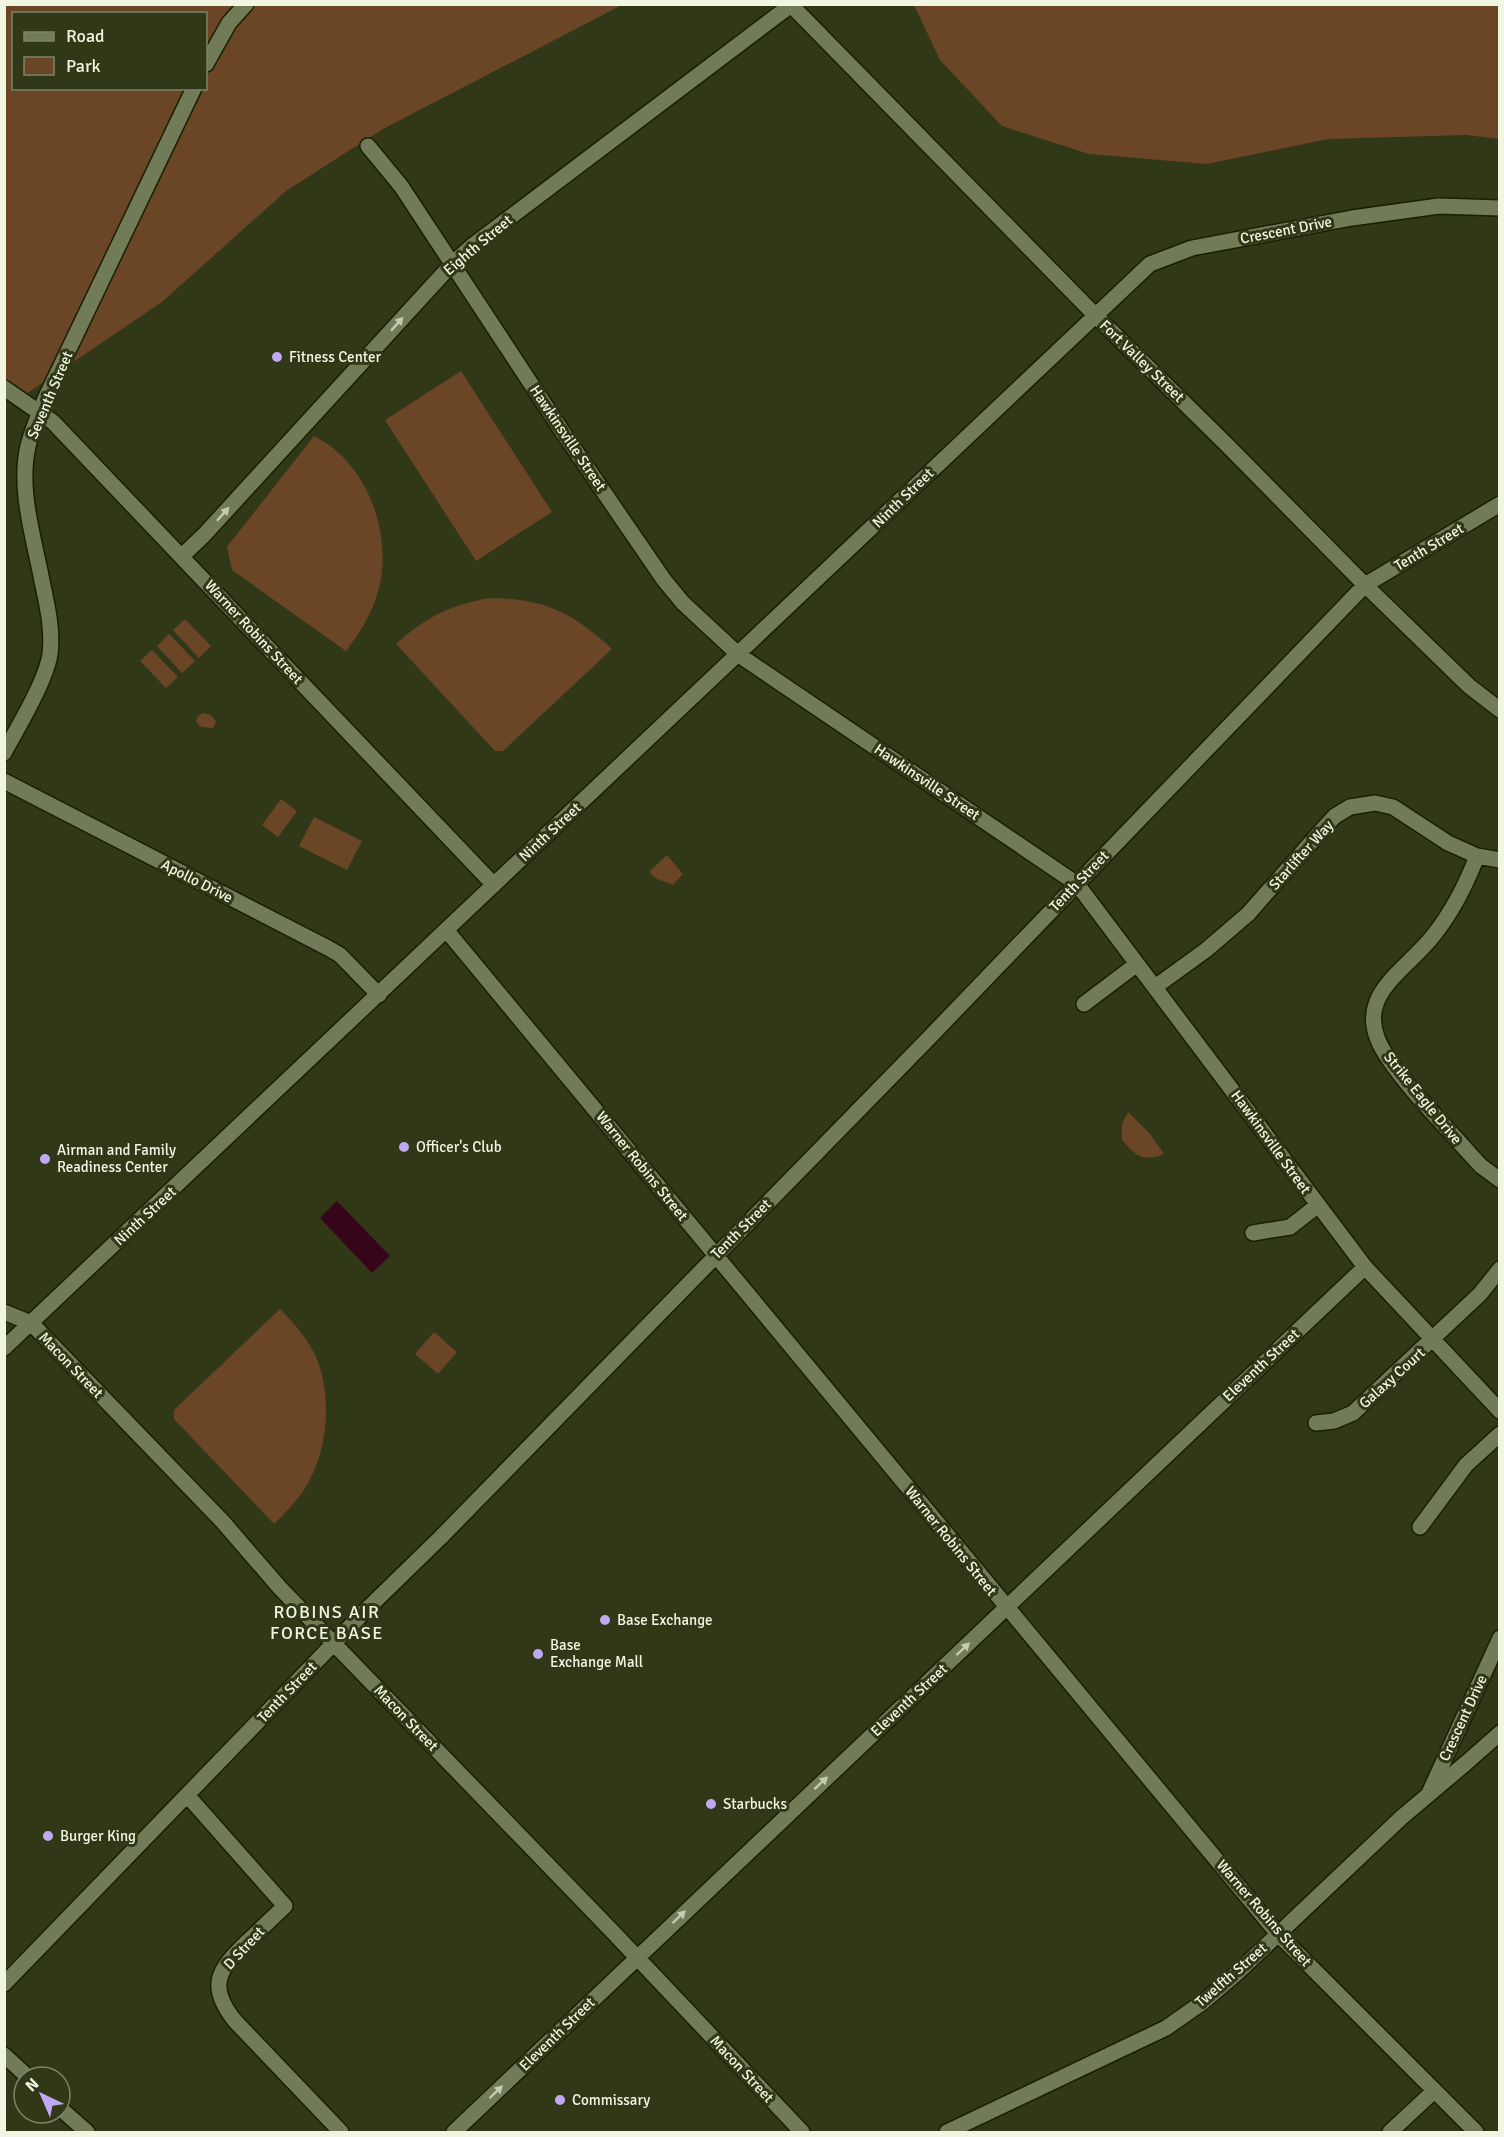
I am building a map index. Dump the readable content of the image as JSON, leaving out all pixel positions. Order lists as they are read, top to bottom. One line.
{"streets":{"street":["Crescent Drive","Eighth Street","Fort Valley Street","Seventh Street","Hawkinsville Street","Ninth Street","Tenth Street","Warner Robins Street","Starlifter Way","Apollo Drive","Strike Eagle Drive","Macon Street","Eleventh Street","Galaxy Court","D Street","Twelfth Street"]},"crossings":[["Crescent Drive","Fort Valley Street"],["Crescent Drive","Ninth Street"],["Crescent Drive","Twelfth Street"],["Eighth Street","Fort Valley Street"],["Eighth Street","Hawkinsville Street"],["Eighth Street","Warner Robins Street"],["Fort Valley Street","Ninth Street"],["Fort Valley Street","Tenth Street"],["Seventh Street","Warner Robins Street"],["Hawkinsville Street","Ninth Street"],["Hawkinsville Street","Tenth Street"],["Hawkinsville Street","Starlifter Way"],["Hawkinsville Street","Eleventh Street"],["Hawkinsville Street","Galaxy Court"],["Ninth Street","Warner Robins Street"],["Ninth Street","Apollo Drive"],["Ninth Street","Macon Street"],["Tenth Street","Warner Robins Street"],["Tenth Street","Macon Street"],["Tenth Street","D Street"],["Warner Robins Street","Eleventh Street"],["Warner Robins Street","Twelfth Street"],["Starlifter Way","Strike Eagle Drive"],["Macon Street","Eleventh Street"]],"one_way":["Eighth Street","Eleventh Street"],"districts":["ROBINS AIR FORCE BASE"],"places":["Fitness Center","Officer's Club","Airman and Family Readiness Center","Base Exchange","Base Exchange Mall","Starbucks","Burger King","Commissary"],"legend":["Road","Park"],"north":"top left"}
